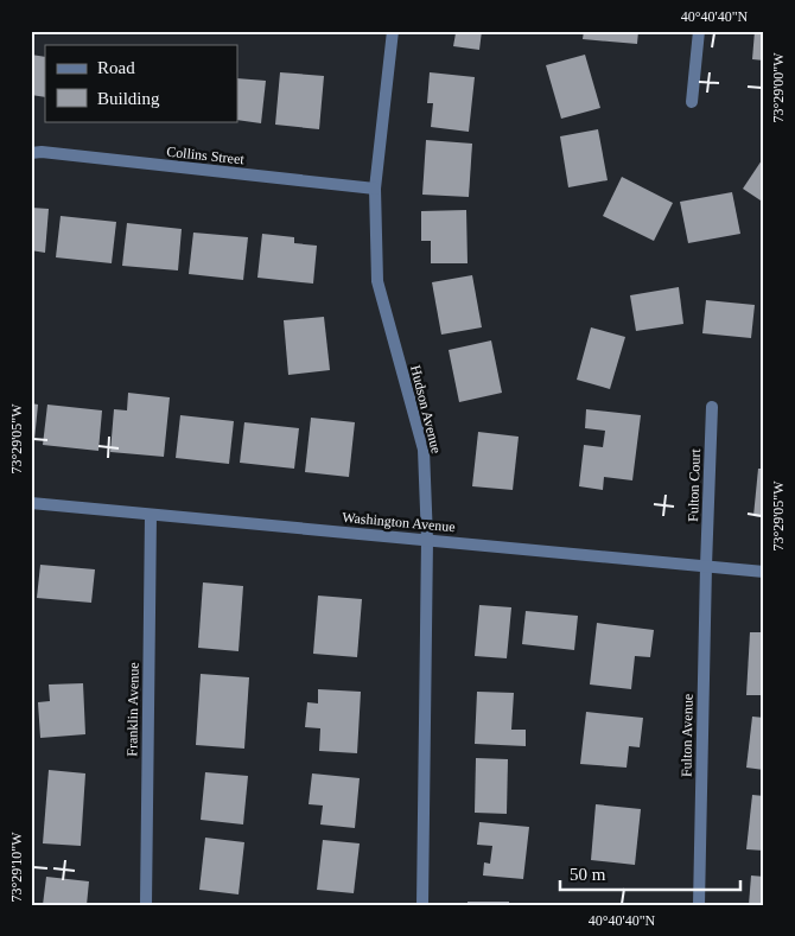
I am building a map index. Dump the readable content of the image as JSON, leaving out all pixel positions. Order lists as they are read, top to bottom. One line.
{"streets":{"street":["Collins Street","Hudson Avenue","Fulton Court","Washington Avenue","Franklin Avenue","Fulton Avenue"]},"crossings":[["Collins Street","Hudson Avenue"],["Hudson Avenue","Washington Avenue"],["Fulton Court","Washington Avenue"],["Fulton Court","Fulton Avenue"],["Washington Avenue","Franklin Avenue"],["Washington Avenue","Fulton Avenue"]],"legend":["Road","Building"],"scale_bar":"50 m","coordinates":["40°40'40\"N","73°29'00\"W","73°29'05\"W","73°29'10\"W"]}
